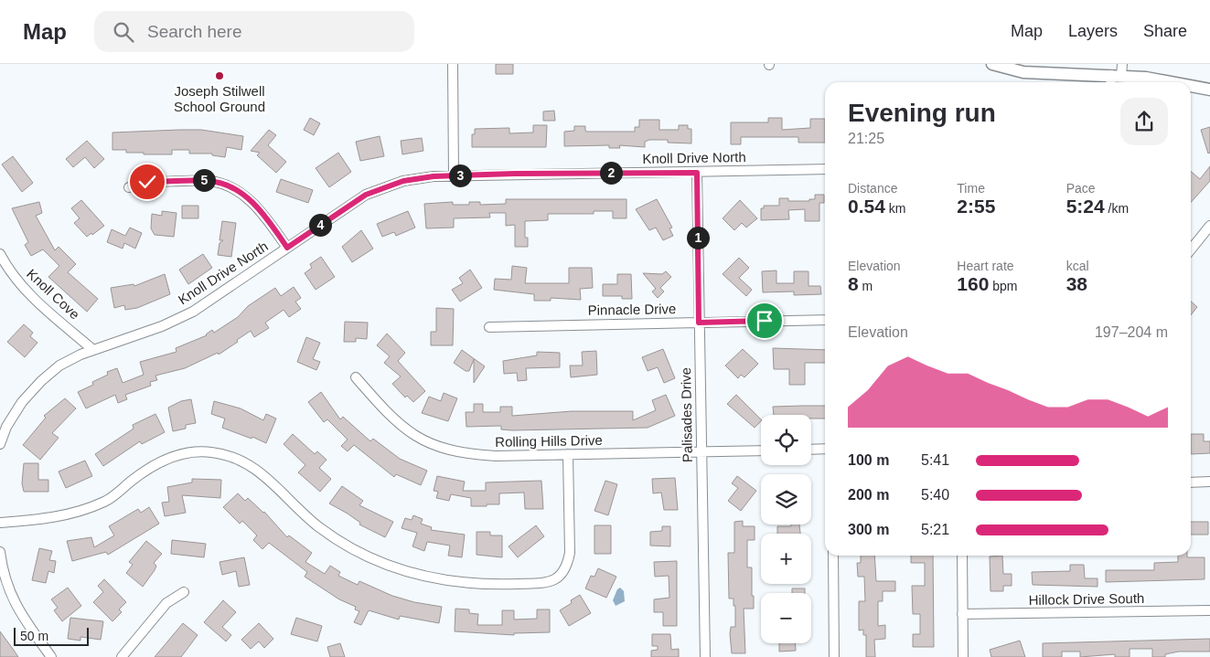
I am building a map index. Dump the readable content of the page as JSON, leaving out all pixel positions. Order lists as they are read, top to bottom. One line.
{"streets":{"street":["Knoll Drive North","Knoll Cove","Pinnacle Drive","Palisades Drive","Rolling Hills Drive","Hillock Drive South"]},"crossings":[["Knoll Drive North","Knoll Cove"],["Knoll Drive North","Palisades Drive"],["Pinnacle Drive","Palisades Drive"],["Palisades Drive","Rolling Hills Drive"]],"places":["Joseph Stilwell School Ground"],"scale_bar":"50 m","page":{"header":"Map","search":"Search here","nav":["Map","Layers","Share"],"heading":["Evening run","21:25"],"stats":[["Distance","0.54 km"],["Time","2:55"],["Pace","5:24 /km"],["Elevation","8 m"],["Heart rate","160 bpm"],["kcal","38"]],"pins":["2","3","5","4","1"],"chart":["Elevation","197–204 m"],"map_buttons":["+","−"],"list":[{"name":"100 m","note":"5:41"},{"name":"200 m","note":"5:40"},{"name":"300 m","note":"5:21"}],"scale":"50 m"}}
